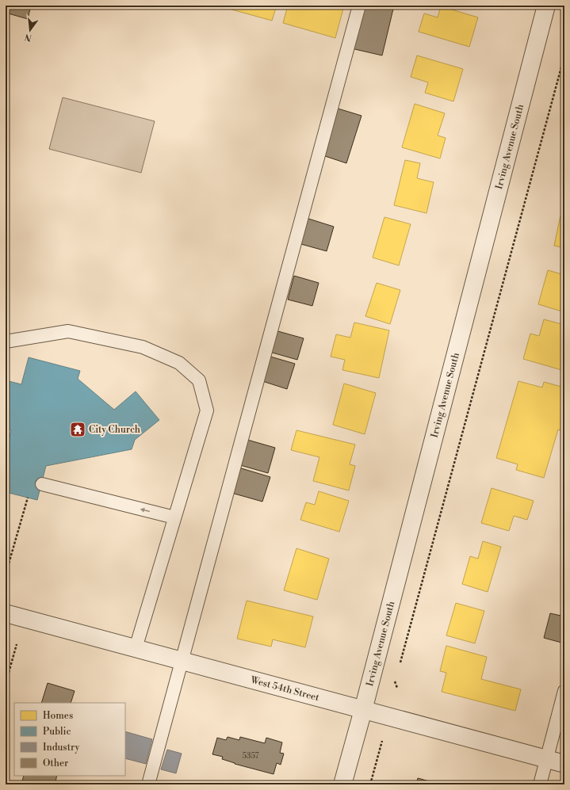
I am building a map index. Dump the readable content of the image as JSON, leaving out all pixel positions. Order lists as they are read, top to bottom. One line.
{"streets":{"street":["Irving Avenue South","West 54th Street"]},"crossings":[["Irving Avenue South","West 54th Street"]],"places":{"temple":["City Church"]},"house_numbers":["5357"],"legend":["Homes","Public","Industry","Other"],"north":"bottom"}
